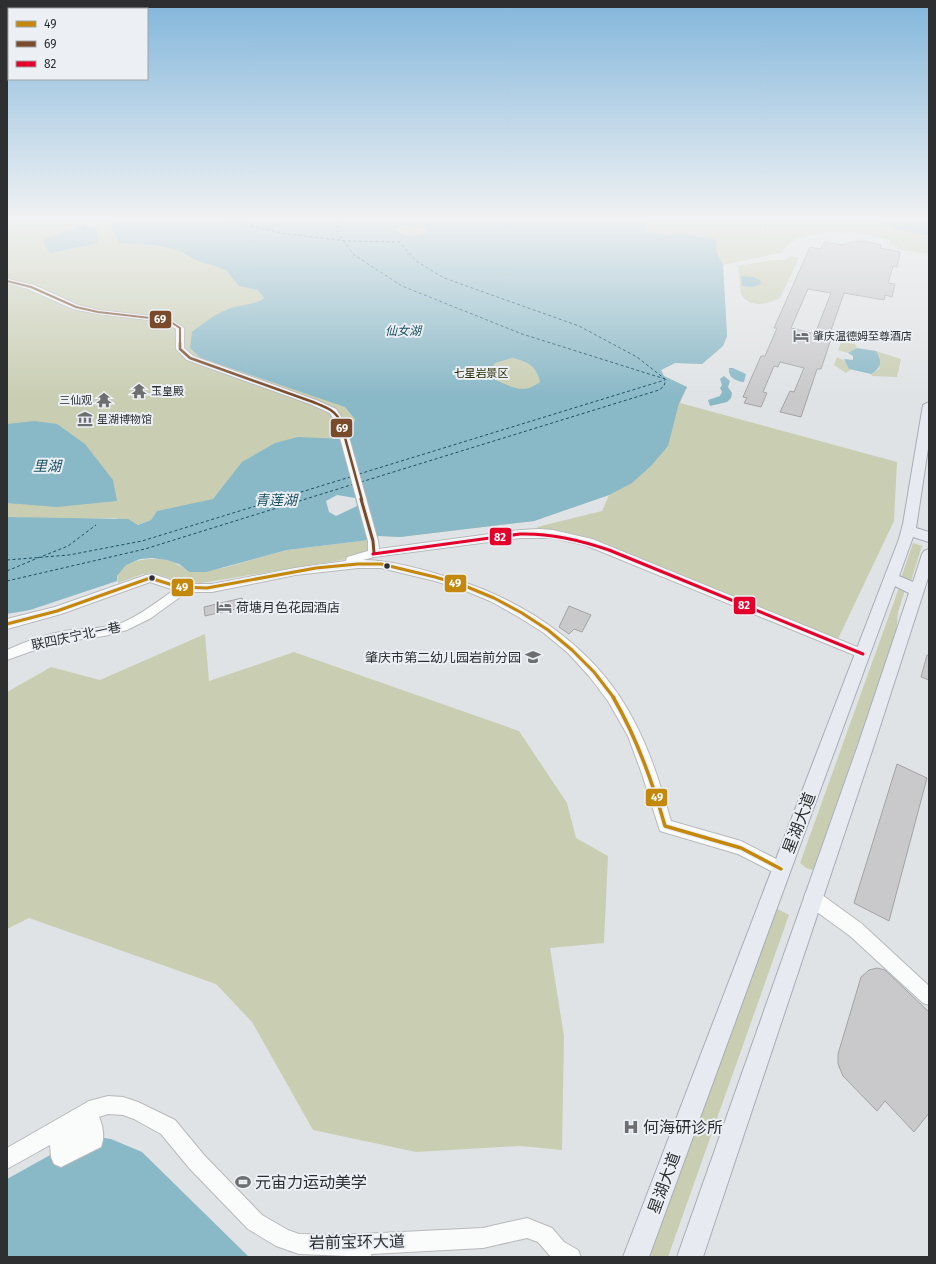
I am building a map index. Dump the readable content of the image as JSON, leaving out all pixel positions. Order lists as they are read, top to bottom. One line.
{"streets":{"main road":["星湖大道"],"street":["联四庆宁北一巷","岩前宝环大道"]},"water":["仙女湖","里湖","青莲湖"],"parks":["七星岩景区"],"places":{"hotel":["肇庆温德姆至尊酒店","荷塘月色花园酒店"],"temple":["玉皇殿","三仙观"],"museum":["星湖博物馆"],"school or university":["肇庆市第二幼儿园岩前分园"],"hospital":["何海研诊所"],"sports":["元宙力运动美学"]},"lines":["transit line 69","transit line 82","transit line 49"],"legend":["49","69","82"]}
